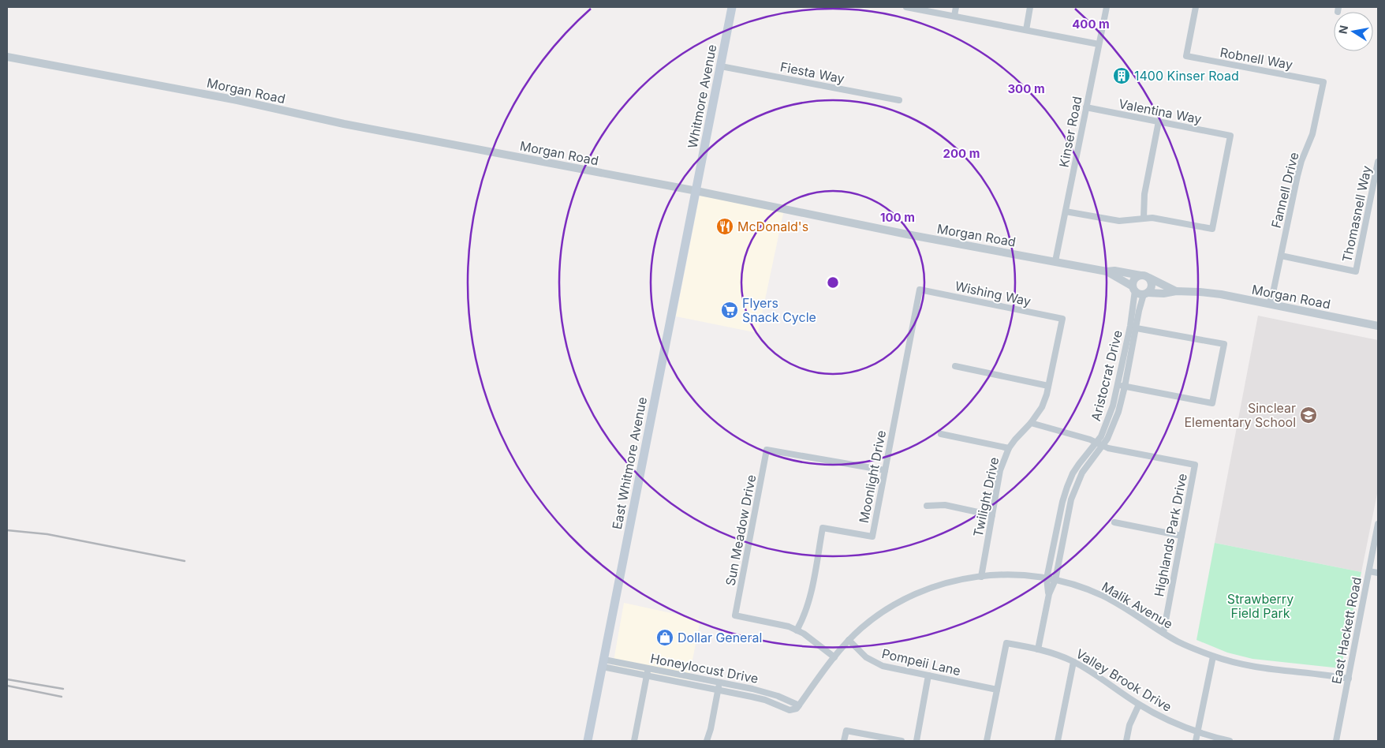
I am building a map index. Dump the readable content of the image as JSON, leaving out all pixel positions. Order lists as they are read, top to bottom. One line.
{"streets":{"main road":["Whitmore Avenue","East Whitmore Avenue"],"street":["Robnell Way","Fiesta Way","Morgan Road","Valentina Way","Kinser Road","Fannell Drive","Thomasnell Way","Wishing Way","Aristocrat Drive","Moonlight Drive","Twilight Drive","Sun Meadow Drive","Highlands Park Drive","Malik Avenue","East Hackett Road","Pompeii Lane","Honeylocust Drive","Valley Brook Drive"]},"crossings":[["Robnell Way","Fannell Drive"],["Fiesta Way","Whitmore Avenue"],["Morgan Road","Whitmore Avenue"],["Morgan Road","Kinser Road"],["Morgan Road","Fannell Drive"],["Morgan Road","Aristocrat Drive"],["Morgan Road","East Whitmore Avenue"],["Whitmore Avenue","East Whitmore Avenue"],["Valentina Way","Kinser Road"],["Fannell Drive","Thomasnell Way"],["Wishing Way","Moonlight Drive"],["Wishing Way","Twilight Drive"],["Aristocrat Drive","Highlands Park Drive"],["Aristocrat Drive","Malik Avenue"],["Aristocrat Drive","Valley Brook Drive"],["East Whitmore Avenue","Honeylocust Drive"],["Moonlight Drive","Sun Meadow Drive"],["Twilight Drive","Malik Avenue"],["Highlands Park Drive","Malik Avenue"],["Malik Avenue","East Hackett Road"],["Malik Avenue","Pompeii Lane"],["Malik Avenue","Honeylocust Drive"],["Pompeii Lane","Valley Brook Drive"]],"parks":["Strawberry Field Park"],"places":{"building":["1400 Kinser Road"],"restaurant":["McDonald's"],"supermarket":["Flyers Snack Cycle"],"school or university":["Sinclear Elementary School"],"shop":["Dollar General"]},"north":"left","rings":["400 m","300 m","200 m","100 m"]}
